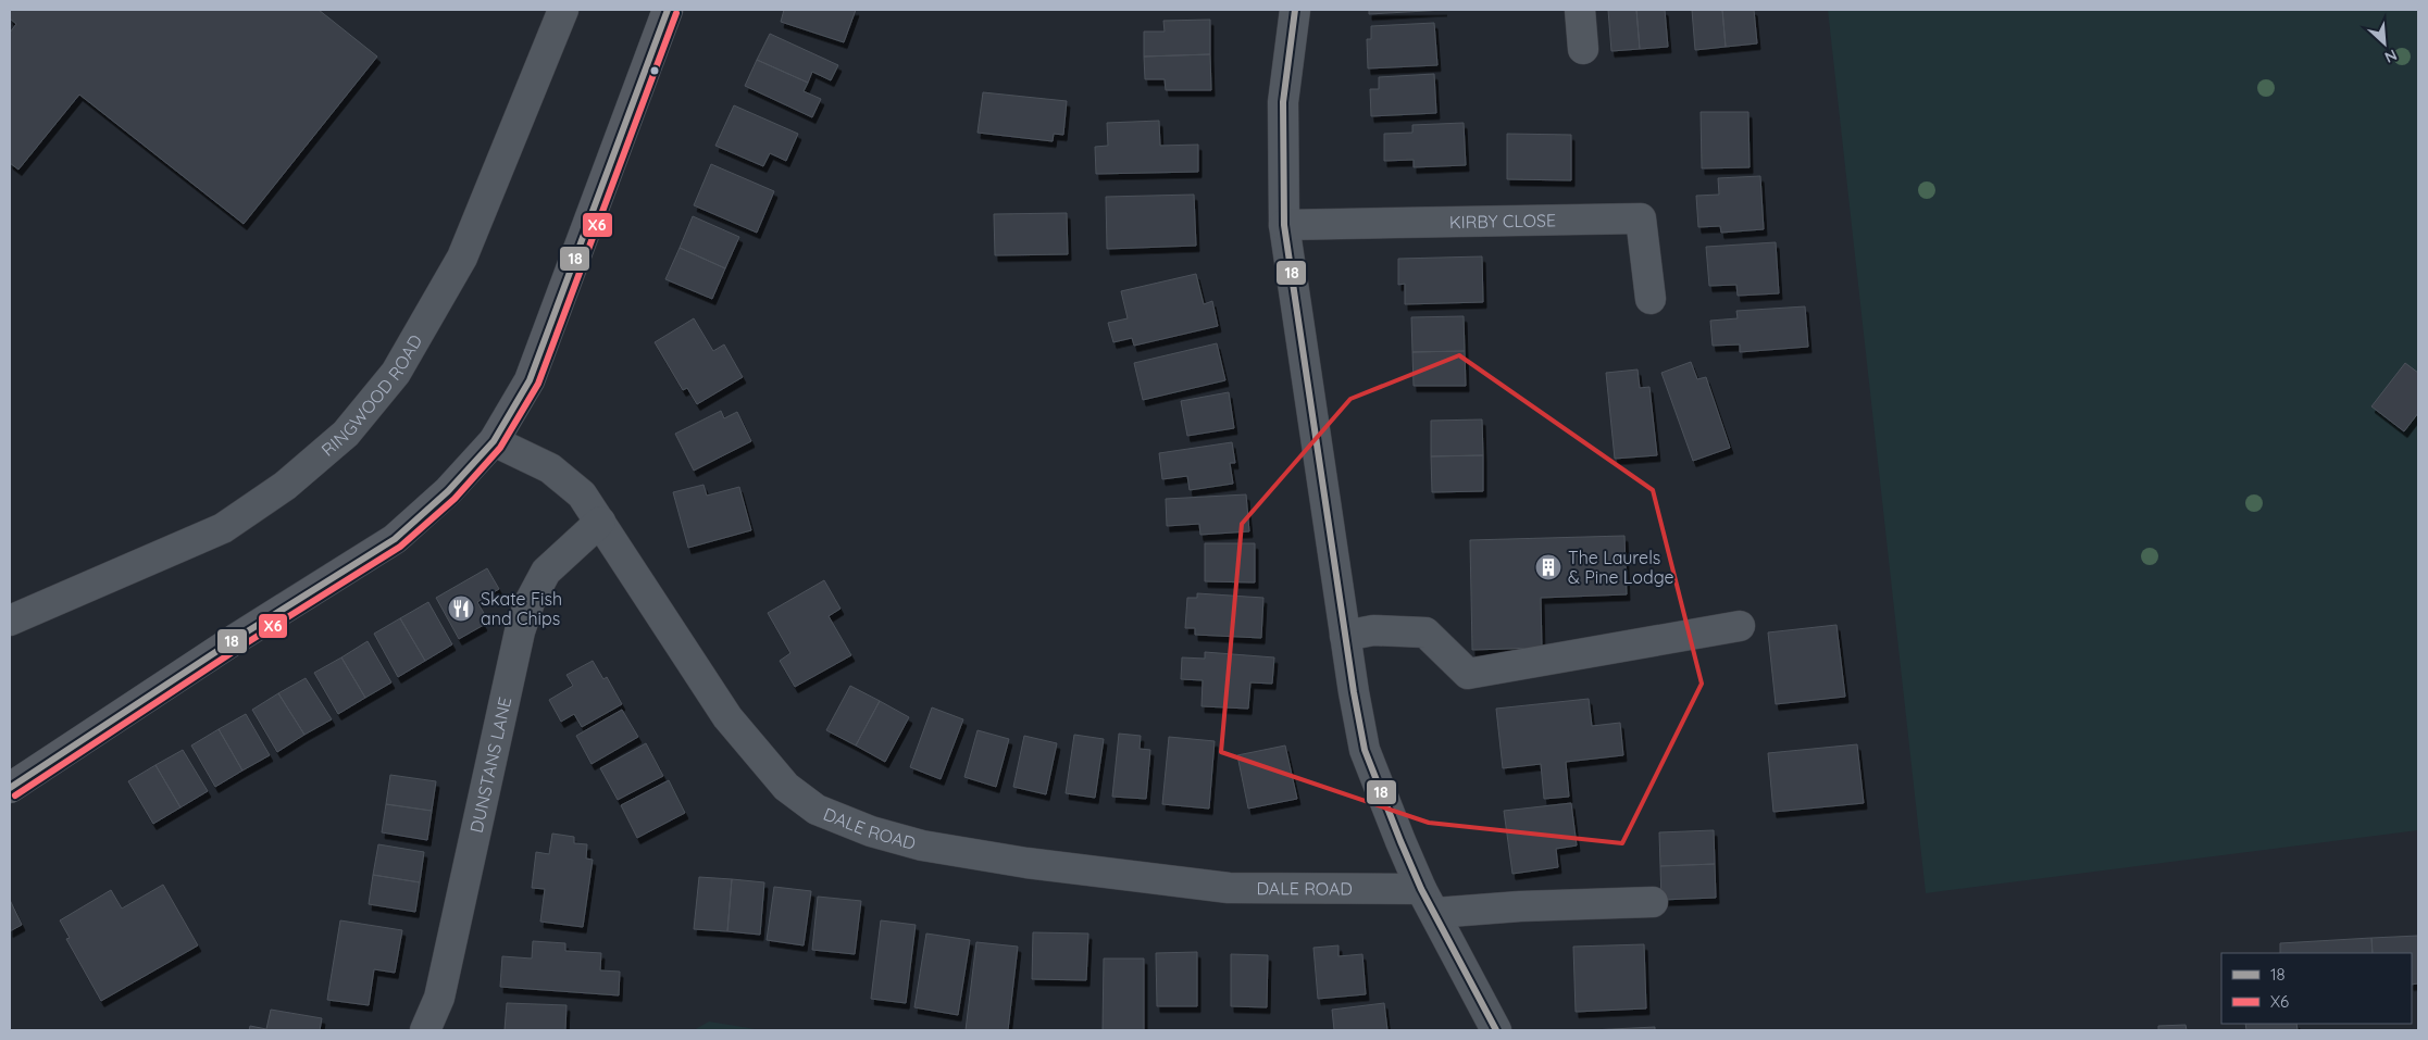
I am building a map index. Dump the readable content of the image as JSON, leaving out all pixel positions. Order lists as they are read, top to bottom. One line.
{"streets":{"street":["KIRBY CLOSE","RINGWOOD ROAD","DUNSTANS LANE","DALE ROAD"]},"crossings":[["DUNSTANS LANE","DALE ROAD"]],"places":{"building":["The Laurels & Pine Lodge"],"restaurant":["Skate Fish and Chips"]},"lines":["transit line 18","transit line X6"],"legend":["18","X6"],"north":"bottom right"}
